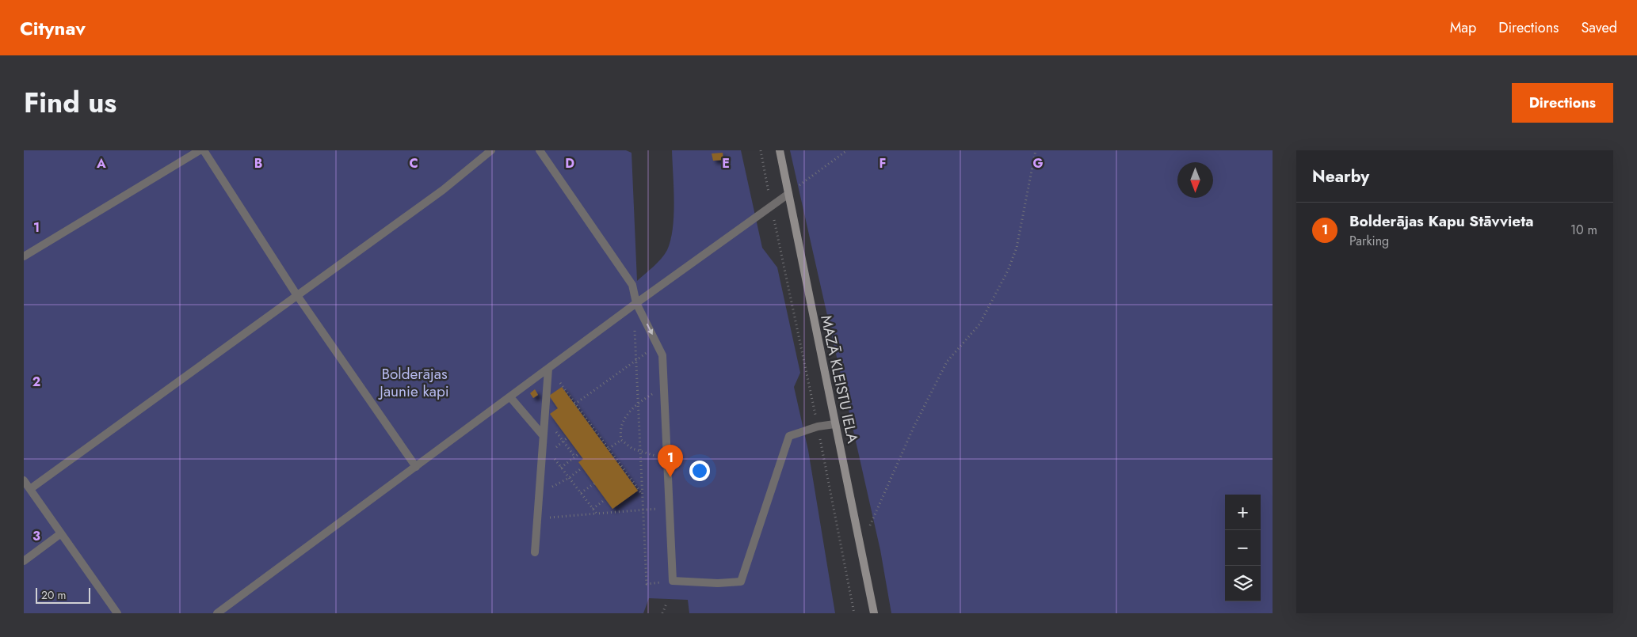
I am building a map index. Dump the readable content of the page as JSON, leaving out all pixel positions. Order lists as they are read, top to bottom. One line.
{"streets":{"main road":["MAZĀ KLEISTU IELA"]},"parks":["Bolderājas Jaunie kapi"],"scale_bar":"20 m","north":"bottom","page":{"header":"Citynav","nav":["Map","Directions","Saved"],"title":"Find us","buttons":"Directions","heading":"Nearby","list":[{"mark":"1","name":"Bolderājas Kapu Stāvvieta","note":"Parking","value":"10 m"}],"pins":"1","map_buttons":["+","−"],"scale":"20 m"},"grid":{"columns":["A","B","C","D","E","F","G"],"rows":["1","2","3"]}}
